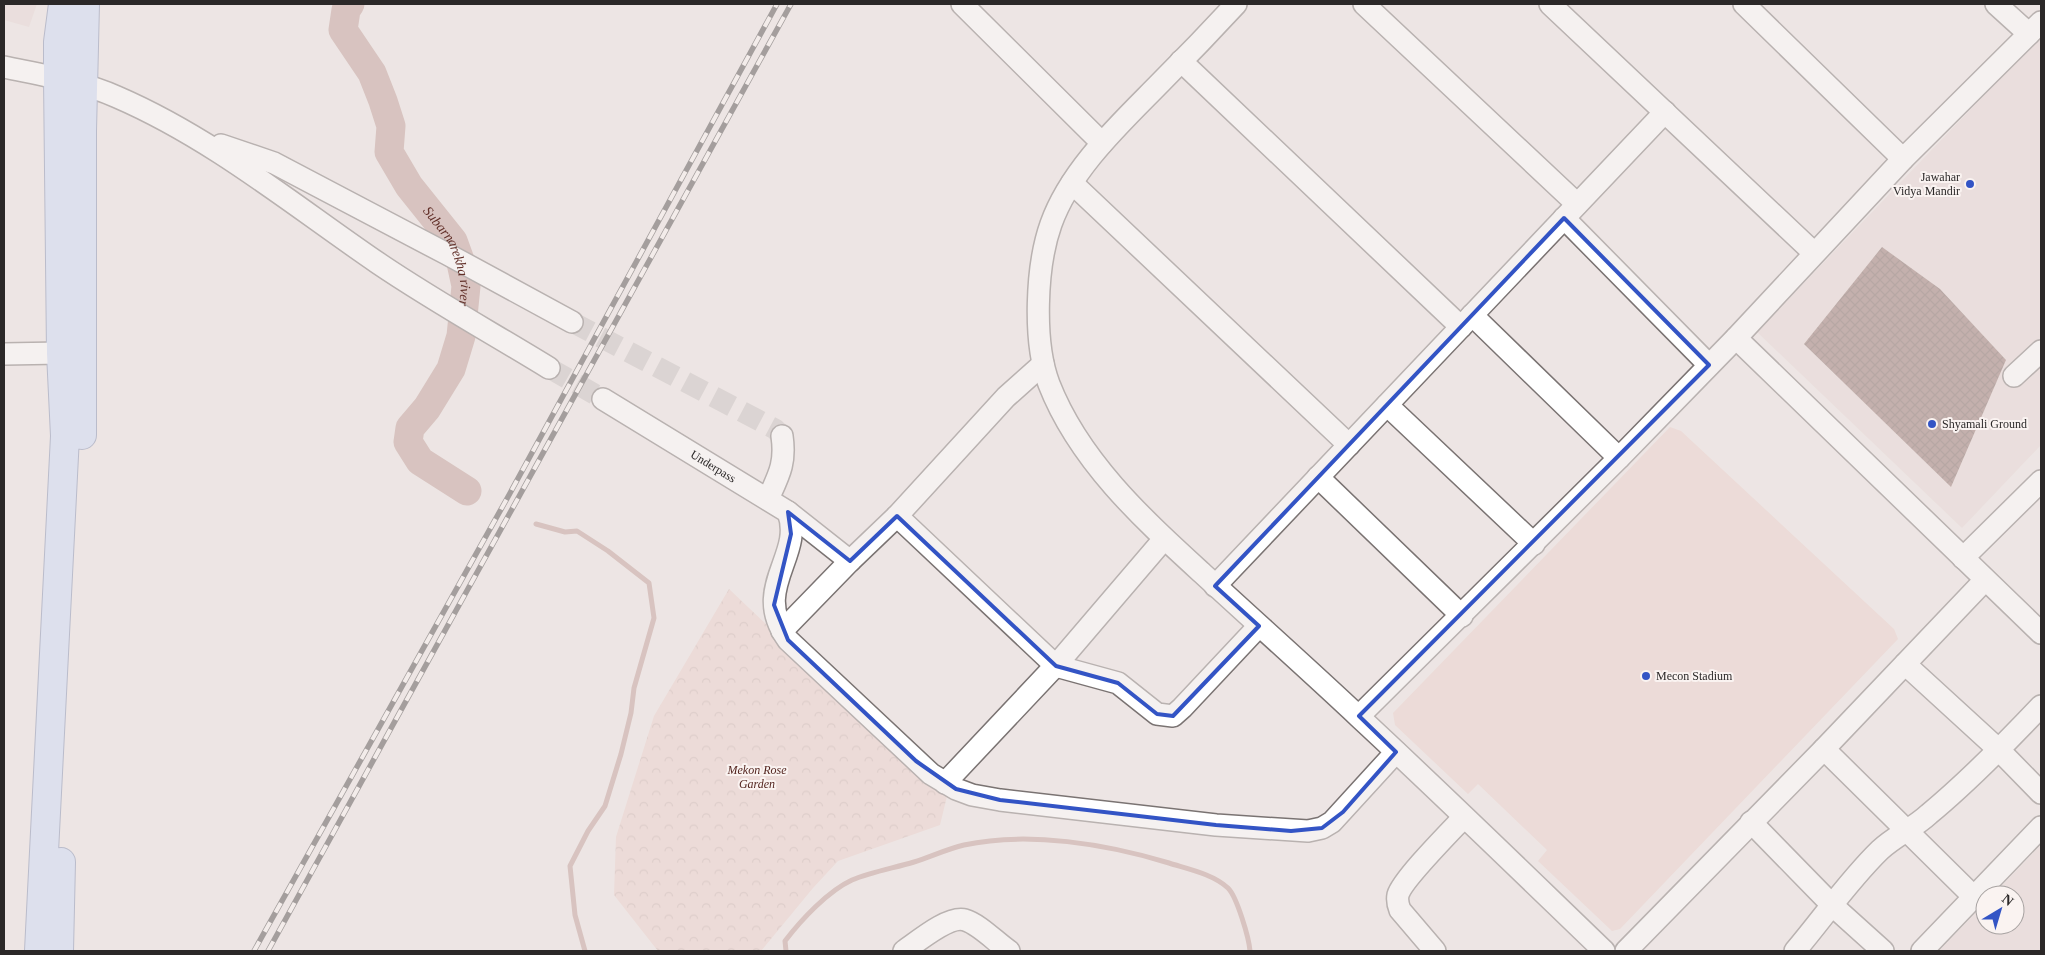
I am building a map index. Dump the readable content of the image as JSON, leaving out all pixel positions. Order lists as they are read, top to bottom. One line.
{"streets":{"street":["Underpass"]},"water":["Subarnarekha river"],"parks":["Mekon Rose Garden"],"places":["Jawahar Vidya Mandir","Shyamali Ground","Mecon Stadium"],"north":"top right"}
